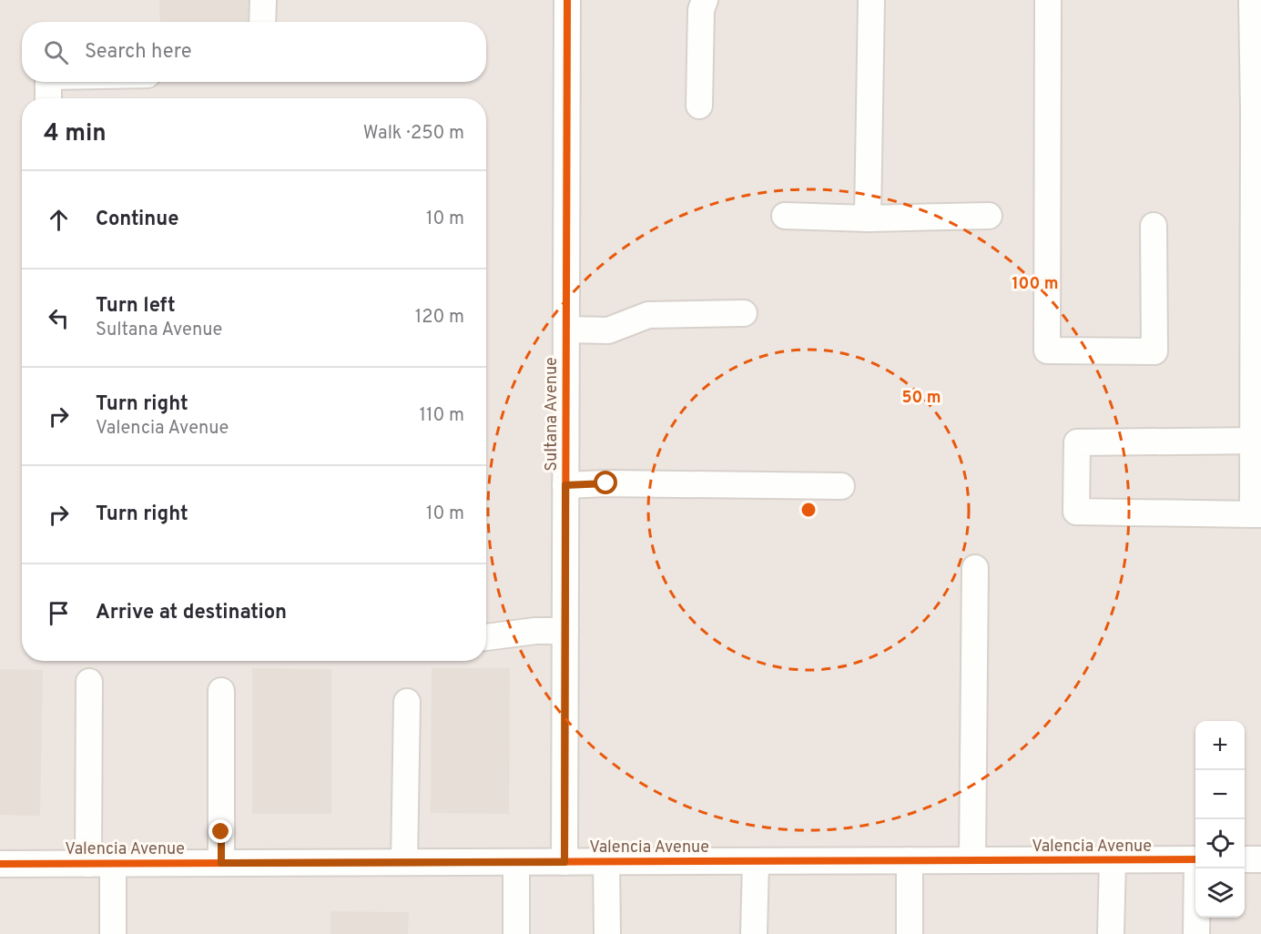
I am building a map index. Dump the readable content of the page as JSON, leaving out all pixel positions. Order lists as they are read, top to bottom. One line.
{"streets":{"street":["Sultana Avenue","Valencia Avenue"]},"crossings":[["Sultana Avenue","Valencia Avenue"]],"page":{"search":"Search here","heading":["4 min","Walk · 250 m"],"list":[["Continue","10 m"],["Turn left","Sultana Avenue","120 m"],["Turn right","Valencia Avenue","110 m"],["Turn right","10 m"],"Arrive at destination"],"map_buttons":["+","−"]},"rings":["100 m","50 m"]}
